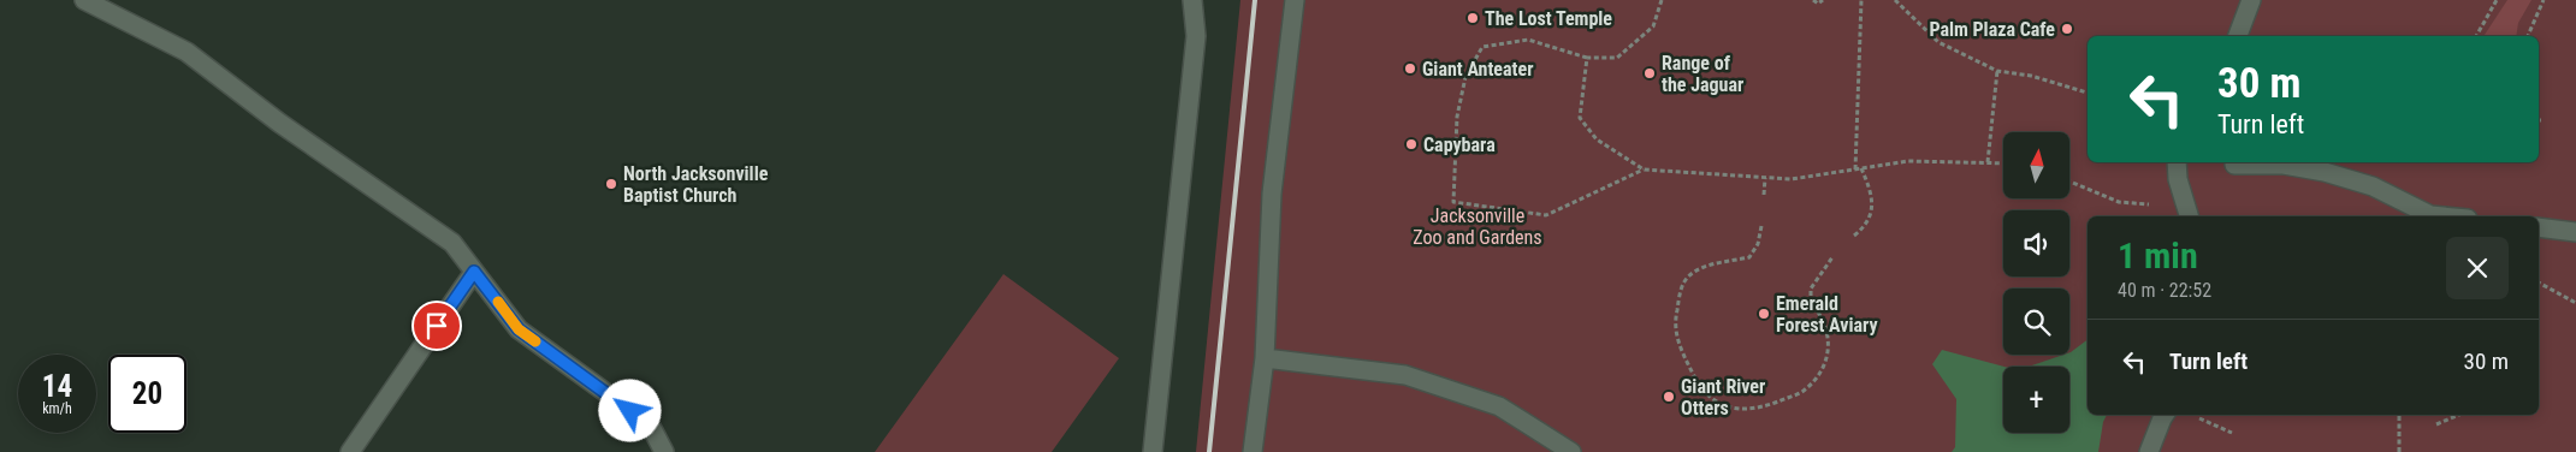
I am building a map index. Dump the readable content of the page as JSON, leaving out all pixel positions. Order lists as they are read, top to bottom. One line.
{"parks":["Jacksonville Zoo and Gardens"],"places":["The Lost Temple","Palm Plaza Cafe","Giant Anteater","Range of the Jaguar","Capybara","North Jacksonville Baptist Church","Emerald Forest Aviary","Giant River Otters"],"north":"top","page":{"turn":["30 m","Turn left"],"map_buttons":"+","heading":["1 min","40 m · 22:52"],"list":[{"name":"Turn left","value":"30 m"}],"speed":"14 km/h","limit":"20"}}
